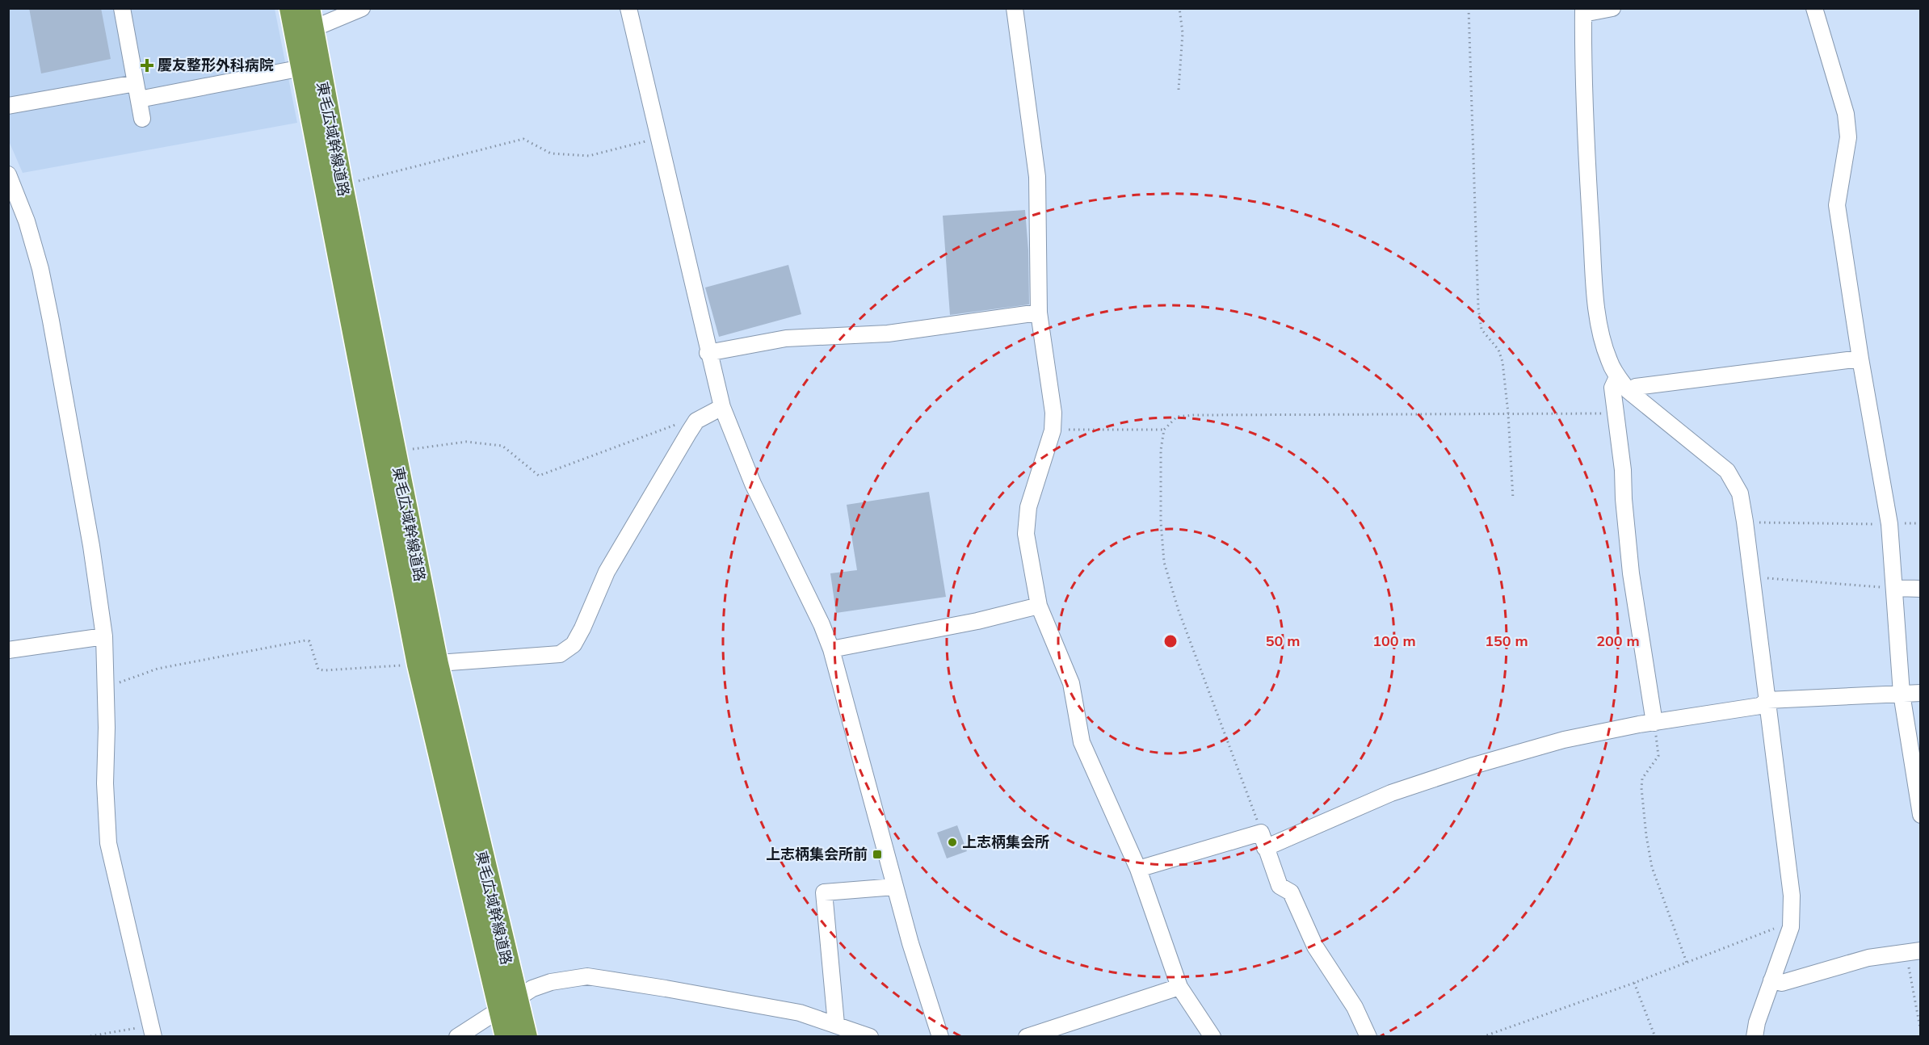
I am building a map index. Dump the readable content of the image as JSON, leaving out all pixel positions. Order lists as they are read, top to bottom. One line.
{"streets":{"highway":["東毛広域幹線道路"]},"places":{"health":["慶友整形外科病院"],"other":["上志柄集会所"],"transit":["上志柄集会所前"]},"rings":["50 m","100 m","150 m","200 m"]}
